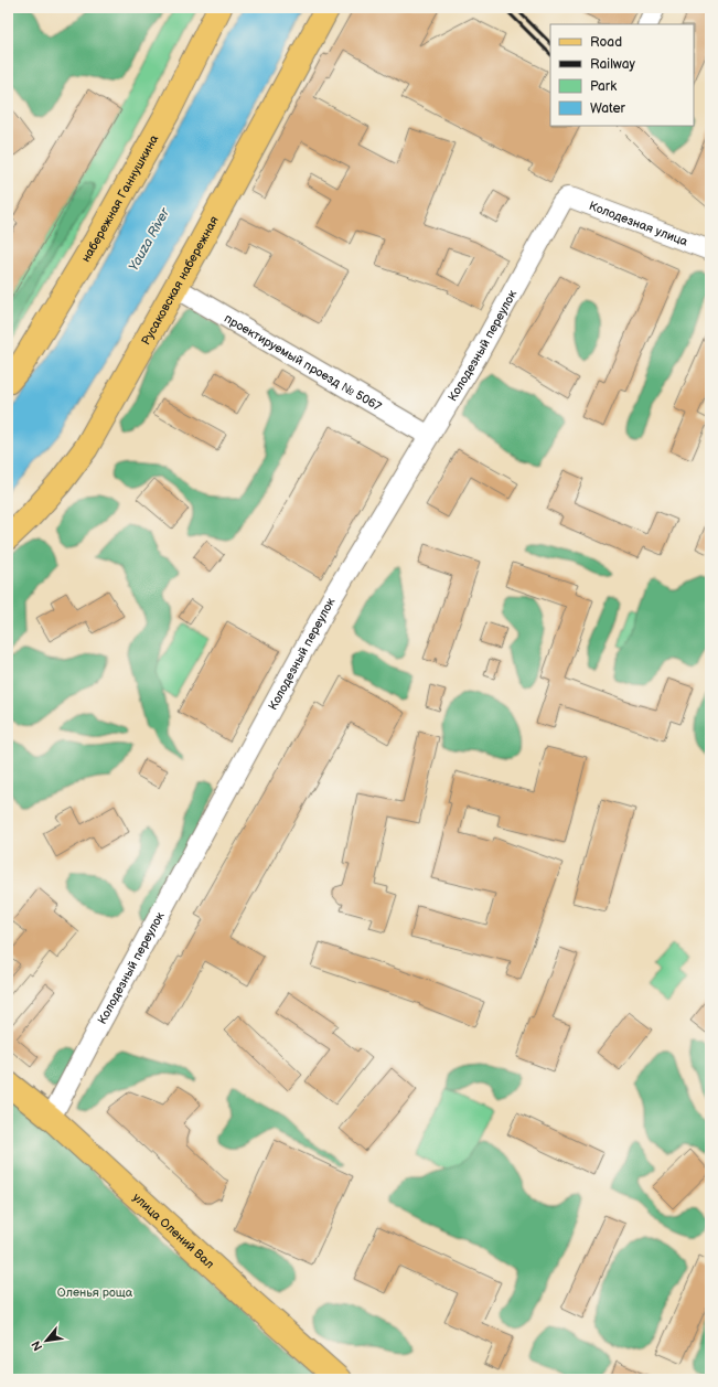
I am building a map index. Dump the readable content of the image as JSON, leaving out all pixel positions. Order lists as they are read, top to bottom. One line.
{"streets":{"main road":["набережная Ганнушкина","Русаковская набережная","улица Олений Вал"],"street":["Колодезная улица","Колодезный переулок","проектируемый проезд № 5067"]},"crossings":[["Колодезная улица","Колодезный переулок"],["Русаковская набережная","проектируемый проезд № 5067"],["Колодезный переулок","проектируемый проезд № 5067"],["Колодезный переулок","улица Олений Вал"]],"water":["Yauza River"],"parks":["Оленья роща"],"legend":["Road","Railway","Park","Water"],"north":"bottom left"}
